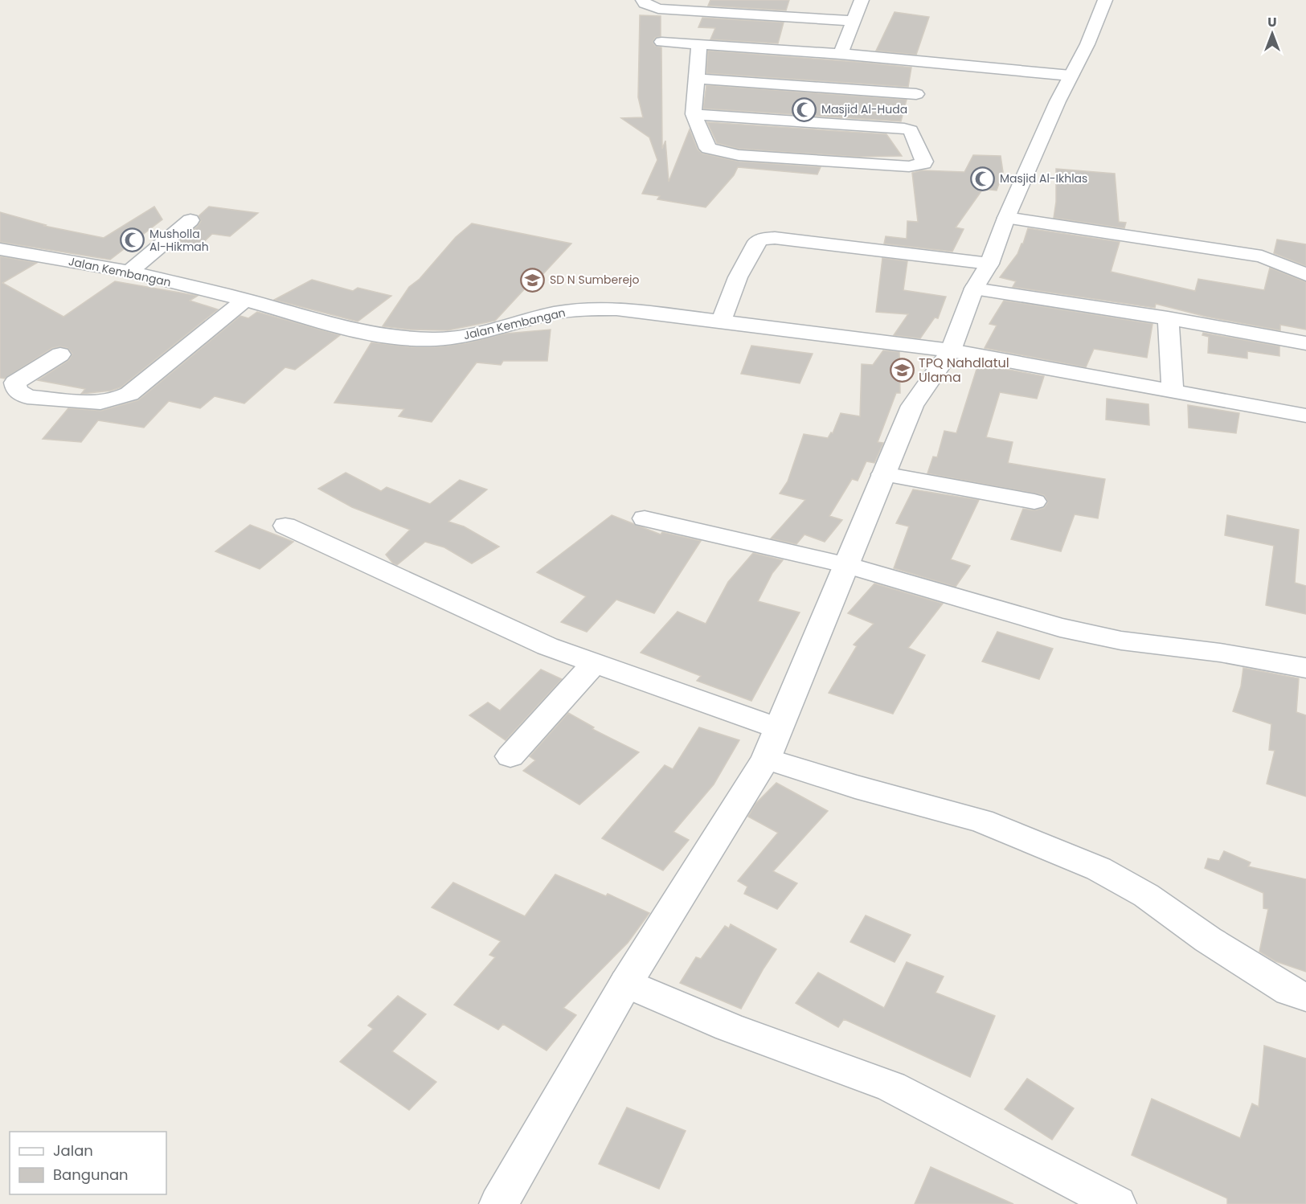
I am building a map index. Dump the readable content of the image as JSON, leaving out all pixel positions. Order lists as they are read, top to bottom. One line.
{"streets":{"street":["Jalan Kembangan"]},"places":{"mosque":["Masjid Al-Huda","Masjid Al-Ikhlas","Musholla Al-Hikmah"],"school or university":["SD N Sumberejo","TPQ Nahdlatul Ulama"]},"legend":["Jalan","Bangunan"],"north":"top"}
